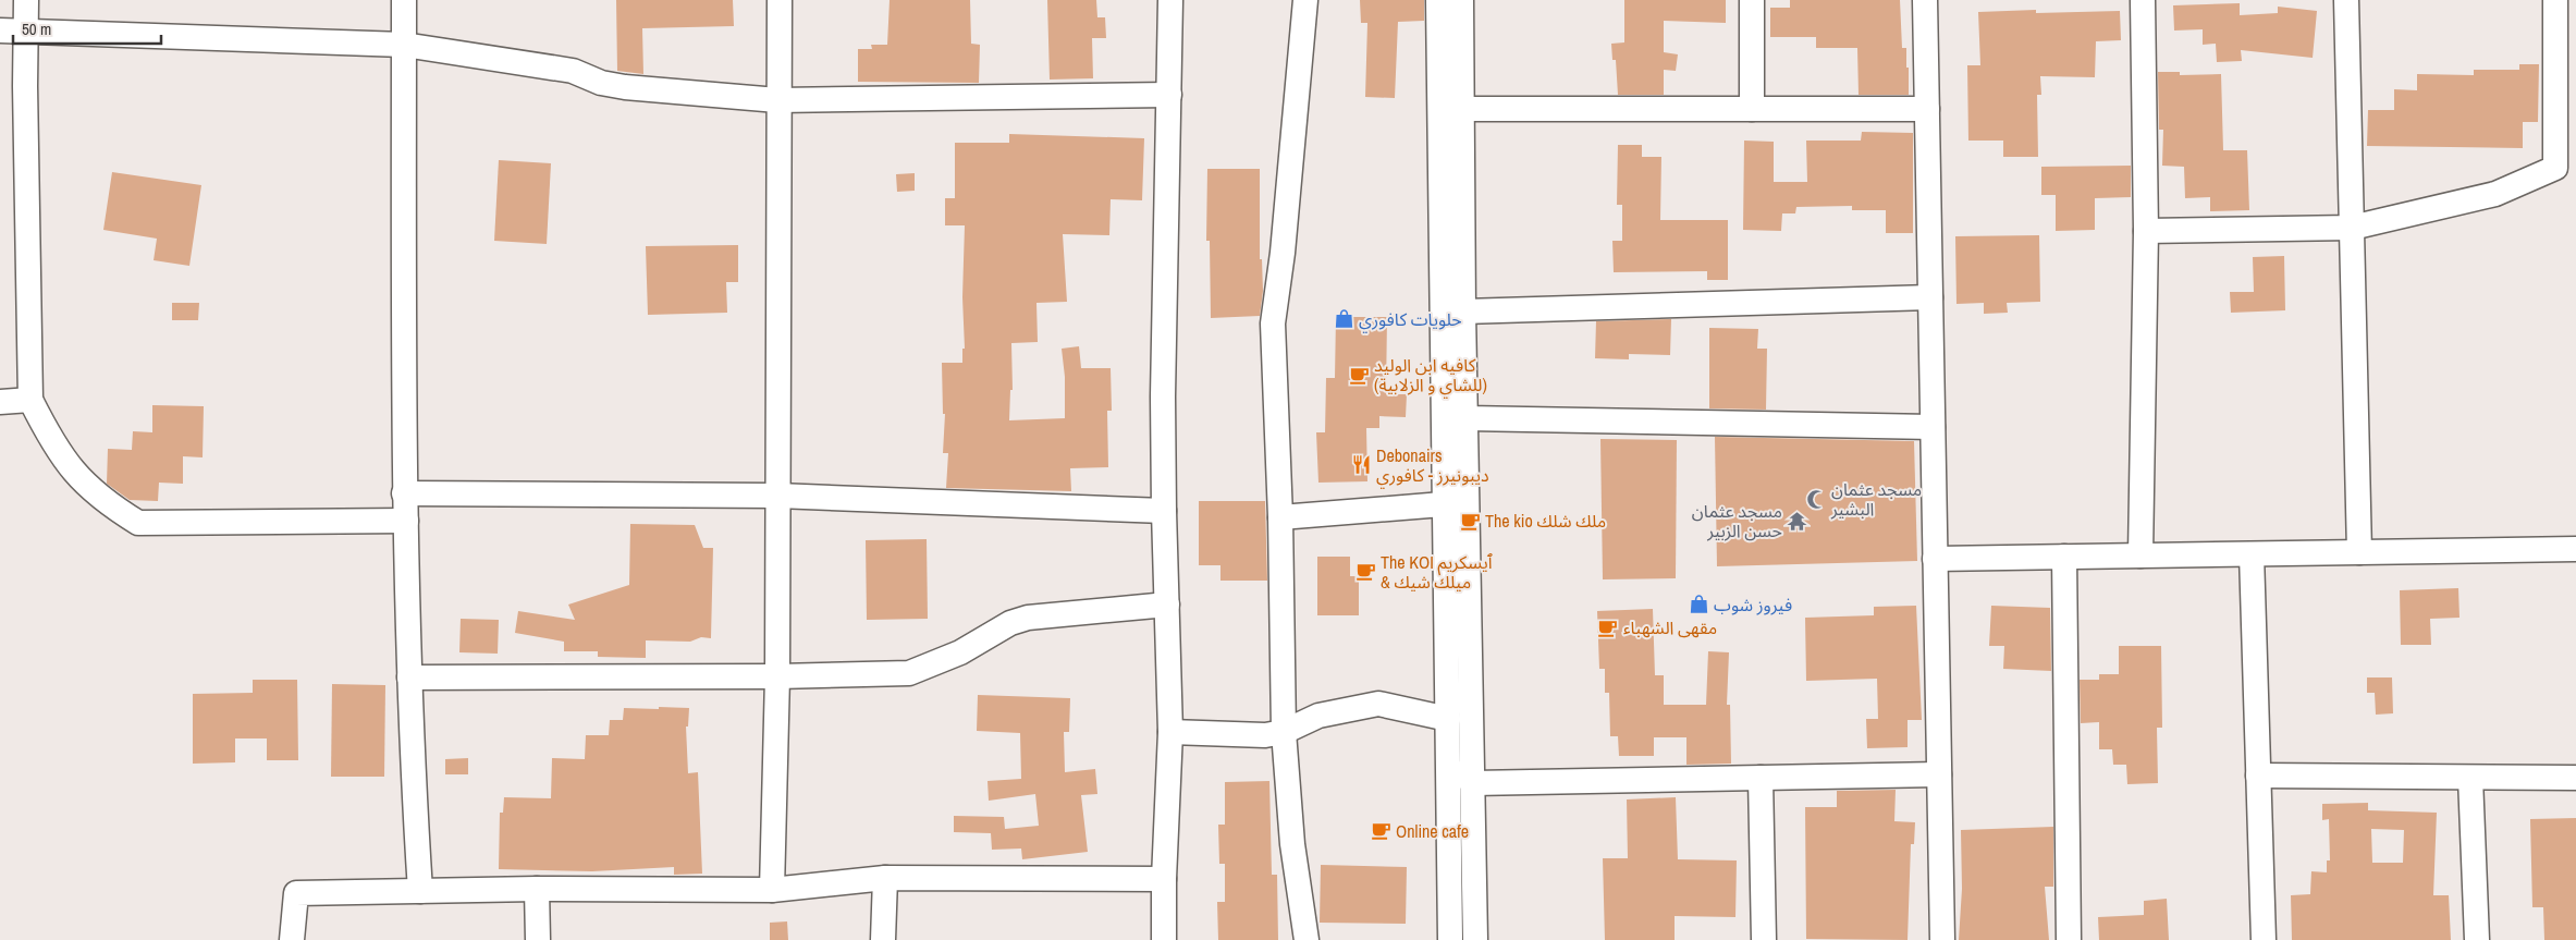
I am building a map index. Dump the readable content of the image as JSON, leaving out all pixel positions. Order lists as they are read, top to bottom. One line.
{"places":{"shop":["حلويات كافوري","فيروز شوب"],"cafe":["كافيه ابن الوليد (للشاي و الزلابية)","The kio ملك شلك","The KOI ٱيسكريم & ميلك شيك","مقهى الشهباء","Online cafe"],"restaurant":["Debonairs ديبونيرز - كافوري"],"mosque":["مسجد عثمان البشير"],"temple":["مسجد عثمان حسن الزبير"]},"scale_bar":"50 m"}
